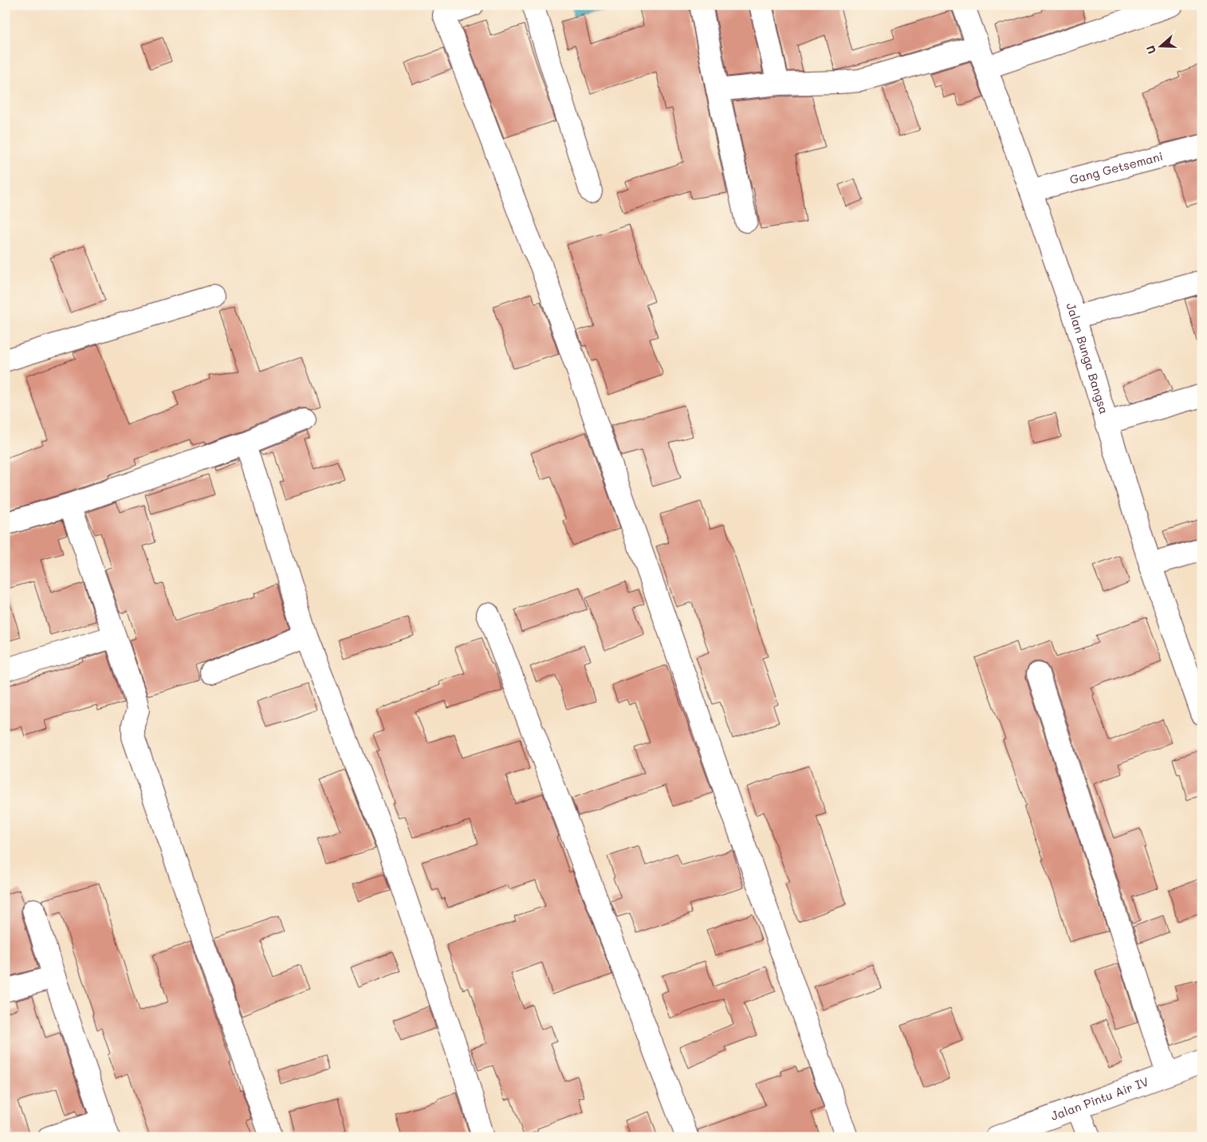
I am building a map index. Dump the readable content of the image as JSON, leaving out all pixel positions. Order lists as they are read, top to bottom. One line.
{"streets":{"street":["Gang Getsemani","Jalan Bunga Bangsa","Jalan Pintu Air IV"]},"crossings":[["Gang Getsemani","Jalan Bunga Bangsa"]],"north":"left"}
